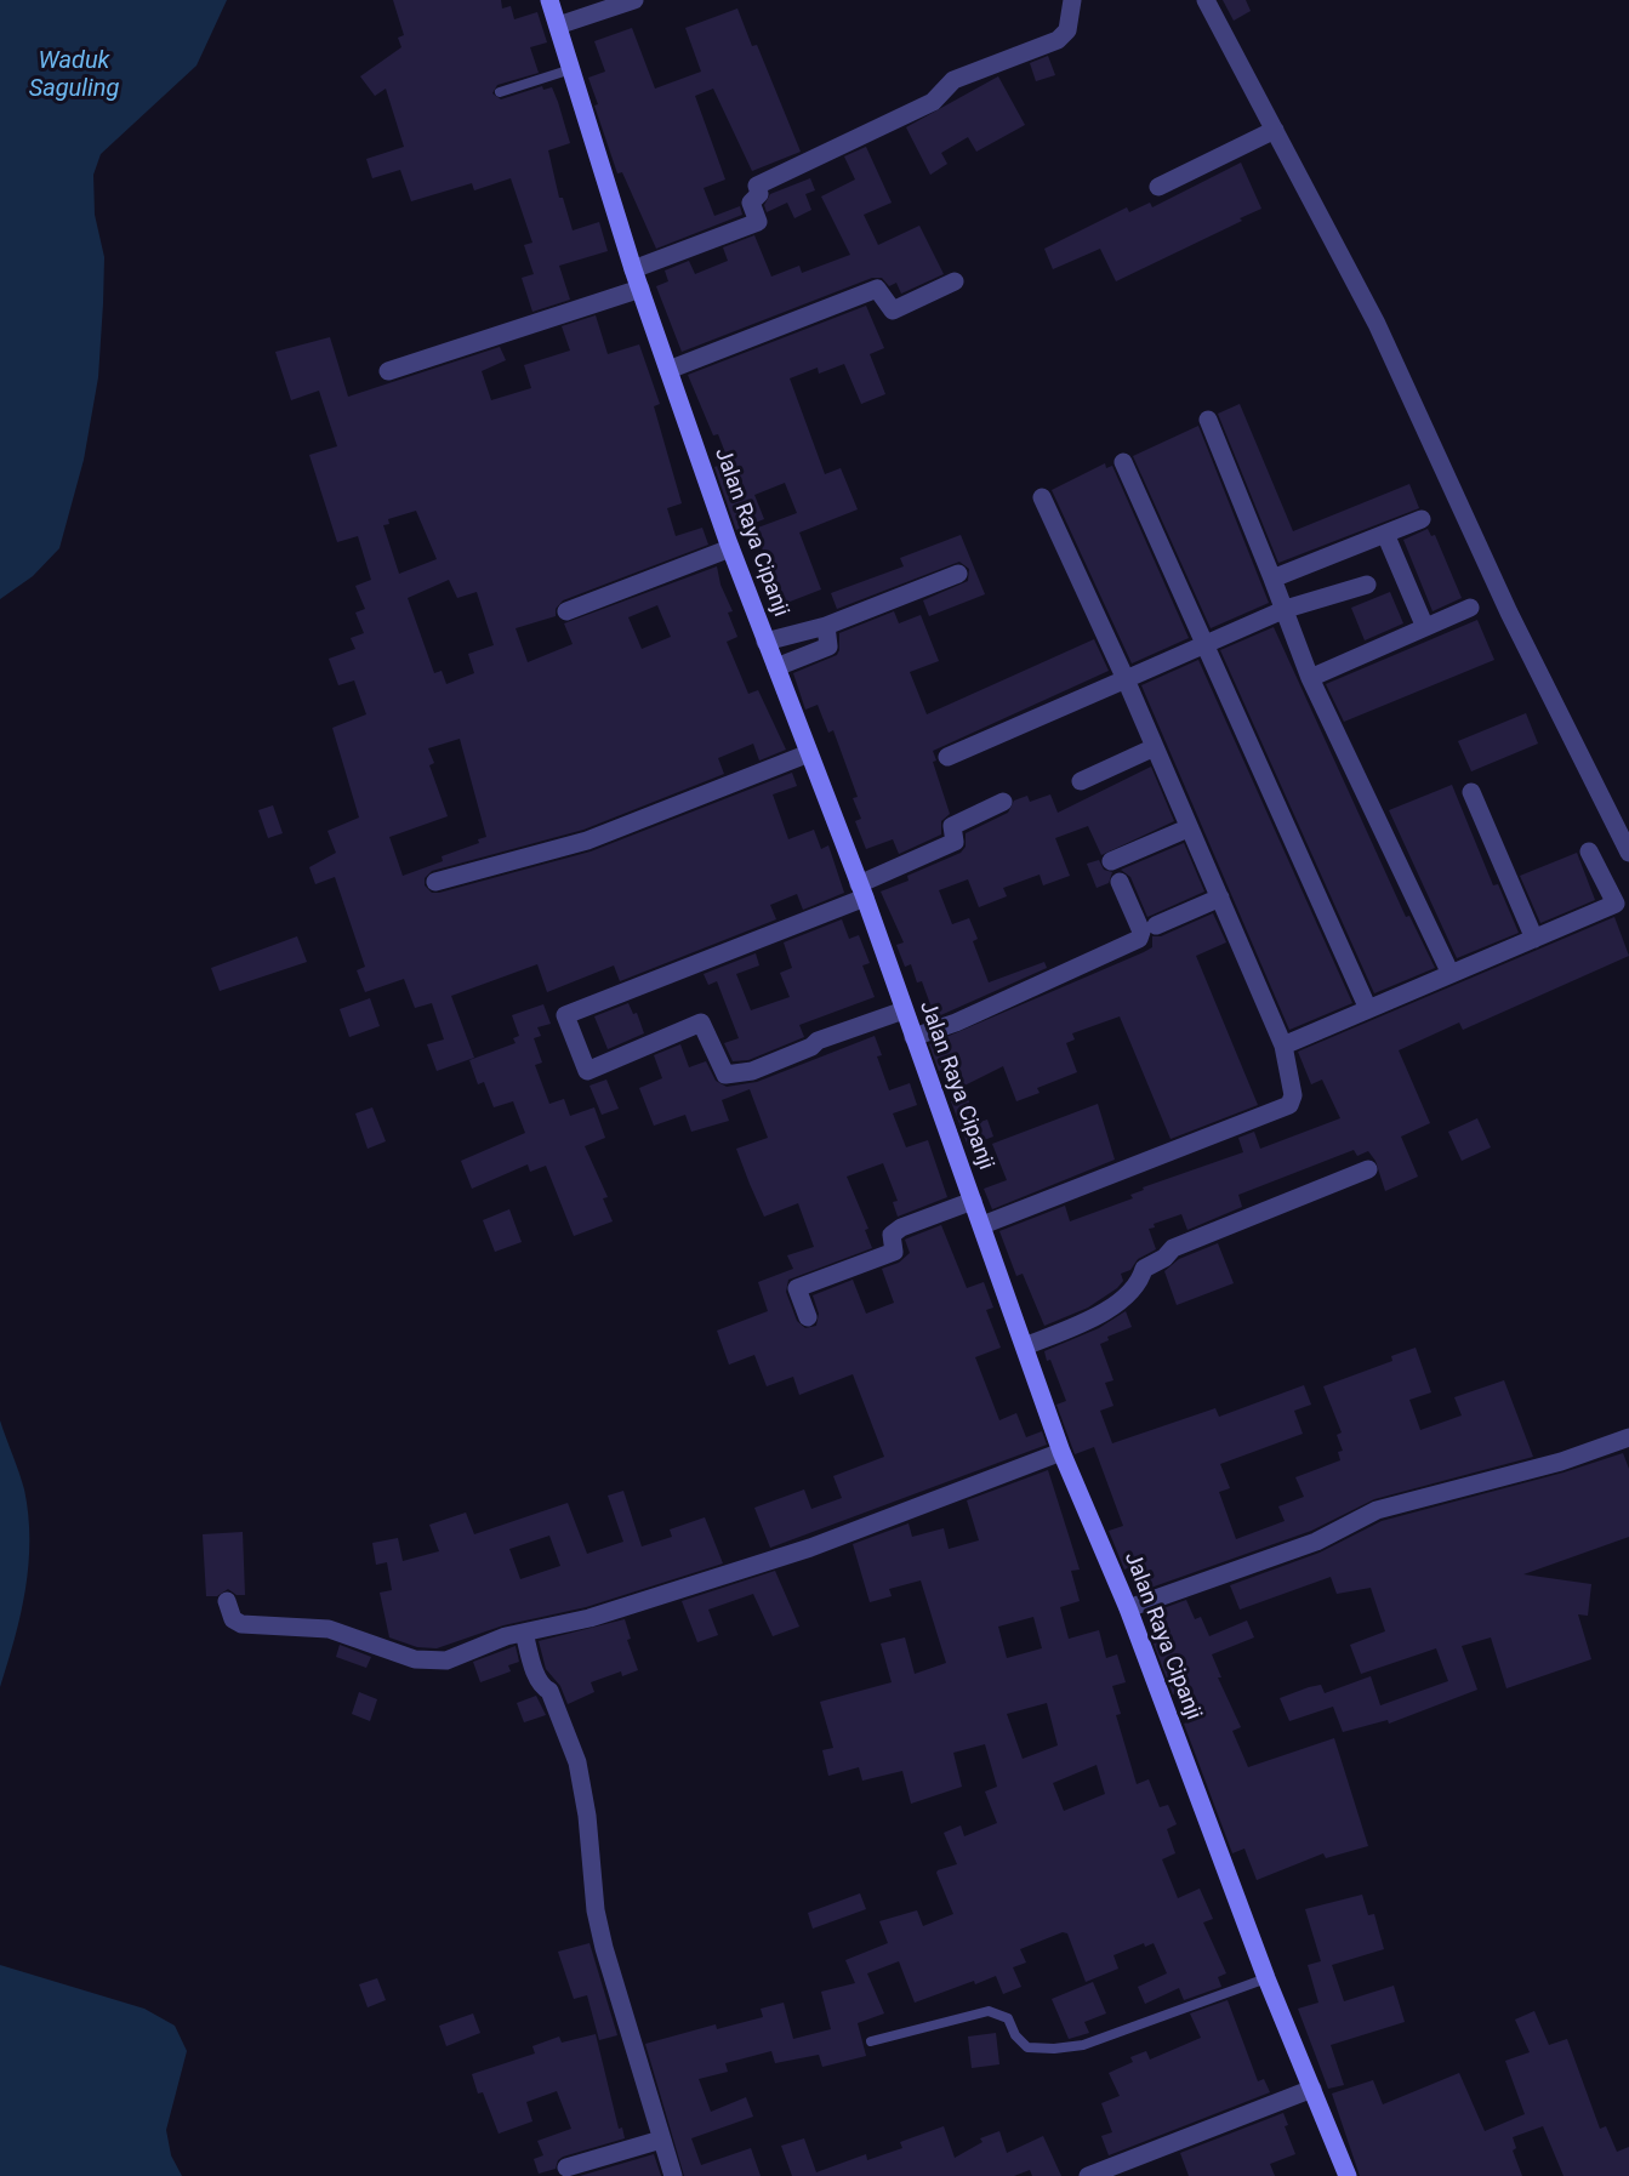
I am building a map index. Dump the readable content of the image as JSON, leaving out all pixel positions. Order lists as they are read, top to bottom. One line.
{"streets":{"main road":["Jalan Raya Cipanji"]},"water":["Waduk Saguling"]}
